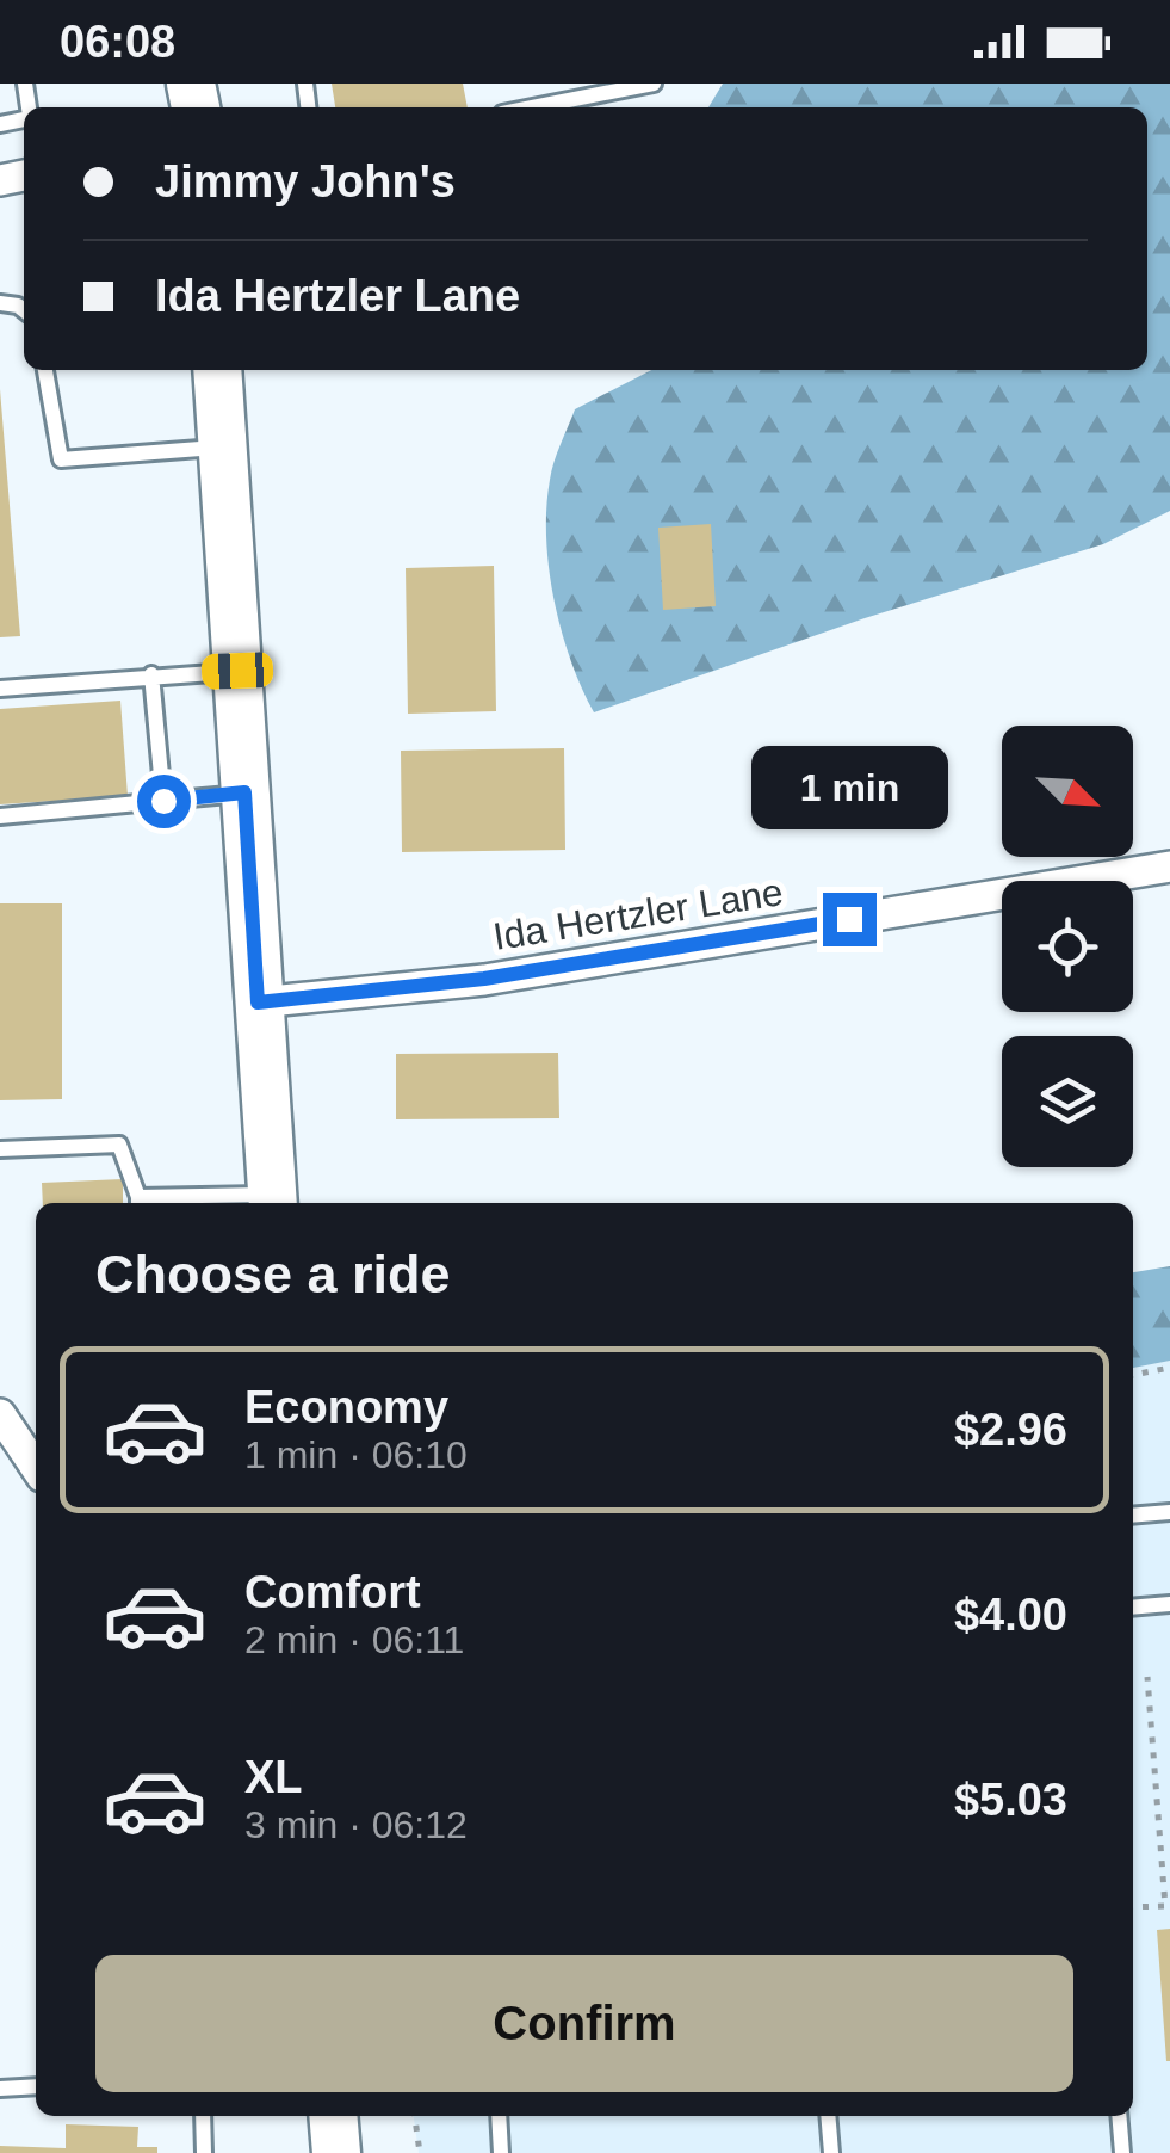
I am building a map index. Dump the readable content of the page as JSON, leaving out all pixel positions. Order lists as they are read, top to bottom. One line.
{"streets":{"street":["Ida Hertzler Lane"]},"north":"bottom right","page":{"status":"06:08","banner":["Jimmy John's","Ida Hertzler Lane"],"bubble":"1 min","heading":"Choose a ride","list":[{"name":"Economy","note":"1 min · 06:10","value":"$2.96"},{"name":"Comfort","note":"2 min · 06:11","value":"$4.00"},{"name":"XL","note":"3 min · 06:12","value":"$5.03"}],"buttons":"Confirm"}}
